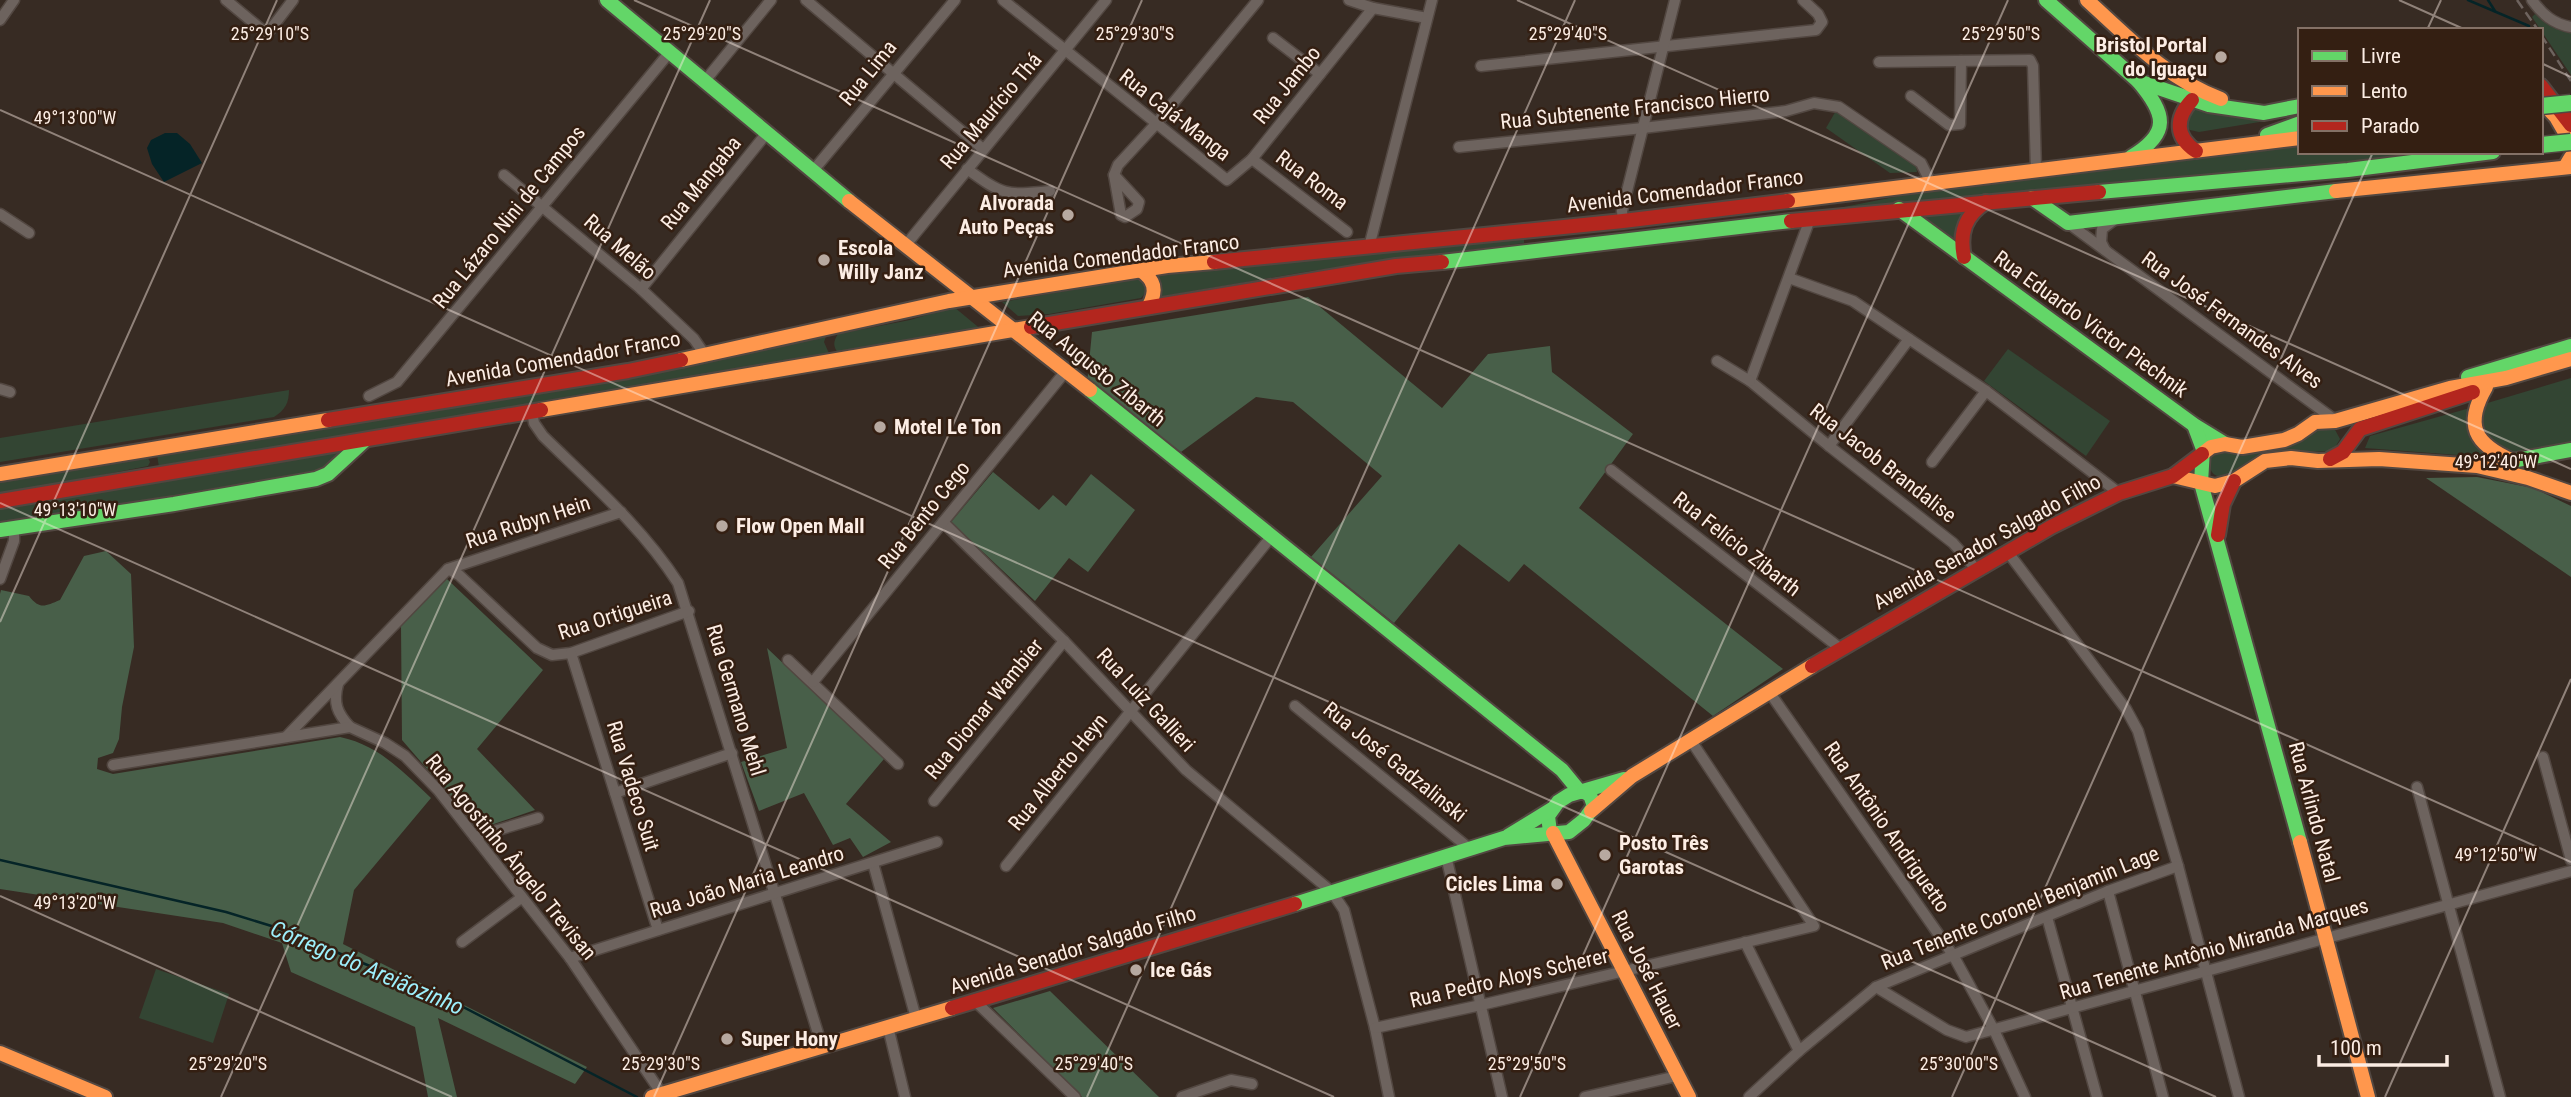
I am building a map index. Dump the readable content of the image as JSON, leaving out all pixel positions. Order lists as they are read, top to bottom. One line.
{"streets":{"main road":["Avenida Comendador Franco","Rua Eduardo Victor Piechnik","Rua Augusto Zibarth","Avenida Senador Salgado Filho","Rua Arlindo Natal","Rua José Hauer"],"street":["Rua Lima","Rua Jambo","Rua Subtenente Francisco Hierro","Rua Maurício Thá","Rua Cajá-Manga","Rua Roma","Rua Mangaba","Rua Lázaro Nini de Campos","Rua Melão","Rua José Fernandes Alves","Rua Jacob Brandalise","Rua Bento Cego","Rua Rubyn Hein","Rua Felício Zibarth","Rua Ortigueira","Rua Germano Mehl","Rua Luiz Gallieri","Rua Diomar Wambier","Rua José Gadzalinski","Rua Alberto Heyn","Rua Vadeco Suit","Rua Antônio Andriguetto","Rua Agostinho Ângelo Trevisan","Rua João Maria Leandro","Rua Tenente Coronel Benjamin Lage","Rua Tenente Antônio Miranda Marques","Rua Pedro Aloys Scherer"]},"crossings":[["Rua Lima","Rua Augusto Zibarth"],["Rua Jambo","Rua Cajá-Manga"],["Rua Jambo","Rua Roma"],["Rua Subtenente Francisco Hierro","Avenida Comendador Franco"],["Rua Maurício Thá","Rua Cajá-Manga"],["Rua Maurício Thá","Rua Augusto Zibarth"],["Rua Mangaba","Rua Melão"],["Rua Mangaba","Rua Augusto Zibarth"],["Avenida Comendador Franco","Rua Melão"],["Avenida Comendador Franco","Rua Eduardo Victor Piechnik"],["Avenida Comendador Franco","Rua Augusto Zibarth"],["Avenida Comendador Franco","Rua Germano Mehl"],["Rua Lázaro Nini de Campos","Rua Melão"],["Rua Lázaro Nini de Campos","Rua Augusto Zibarth"],["Rua José Fernandes Alves","Avenida Senador Salgado Filho"],["Rua Eduardo Victor Piechnik","Avenida Senador Salgado Filho"],["Rua Eduardo Victor Piechnik","Rua Arlindo Natal"],["Rua Augusto Zibarth","Rua Bento Cego"],["Rua Augusto Zibarth","Avenida Senador Salgado Filho"],["Rua Augusto Zibarth","Rua Alberto Heyn"],["Rua Jacob Brandalise","Avenida Senador Salgado Filho"],["Rua Bento Cego","Rua Luiz Gallieri"],["Rua Rubyn Hein","Rua Ortigueira"],["Rua Rubyn Hein","Rua Germano Mehl"],["Avenida Senador Salgado Filho","Rua Felício Zibarth"],["Avenida Senador Salgado Filho","Rua Germano Mehl"],["Avenida Senador Salgado Filho","Rua Luiz Gallieri"],["Avenida Senador Salgado Filho","Rua José Gadzalinski"],["Avenida Senador Salgado Filho","Rua Arlindo Natal"],["Avenida Senador Salgado Filho","Rua Antônio Andriguetto"],["Avenida Senador Salgado Filho","Rua Agostinho Ângelo Trevisan"],["Avenida Senador Salgado Filho","Rua José Hauer"],["Avenida Senador Salgado Filho","Rua Pedro Aloys Scherer"],["Rua Ortigueira","Rua Germano Mehl"],["Rua Ortigueira","Rua Vadeco Suit"],["Rua Germano Mehl","Rua João Maria Leandro"],["Rua Luiz Gallieri","Rua Diomar Wambier"],["Rua Luiz Gallieri","Rua Alberto Heyn"],["Rua Vadeco Suit","Rua João Maria Leandro"],["Rua Arlindo Natal","Rua Tenente Antônio Miranda Marques"],["Rua Antônio Andriguetto","Rua Tenente Coronel Benjamin Lage"],["Rua Antônio Andriguetto","Rua Tenente Antônio Miranda Marques"],["Rua Agostinho Ângelo Trevisan","Rua João Maria Leandro"],["Rua Tenente Coronel Benjamin Lage","Rua Tenente Antônio Miranda Marques"],["Rua José Hauer","Rua Pedro Aloys Scherer"]],"water":["Córrego do Areiãozinho"],"places":["Bristol Portal do Iguaçu","Alvorada Auto Peças","Escola Willy Janz","Motel Le Ton","Flow Open Mall","Posto Três Garotas","Cicles Lima","Ice Gás","Super Hony"],"legend":["Livre","Lento","Parado"],"scale_bar":"100 m","coordinates":["25°29'10\"S","25°29'20\"S","25°29'30\"S","25°29'40\"S","25°29'50\"S","49°13'00\"W","49°12'40\"W","49°13'10\"W","49°12'50\"W","49°13'20\"W","25°30'00\"S"]}
